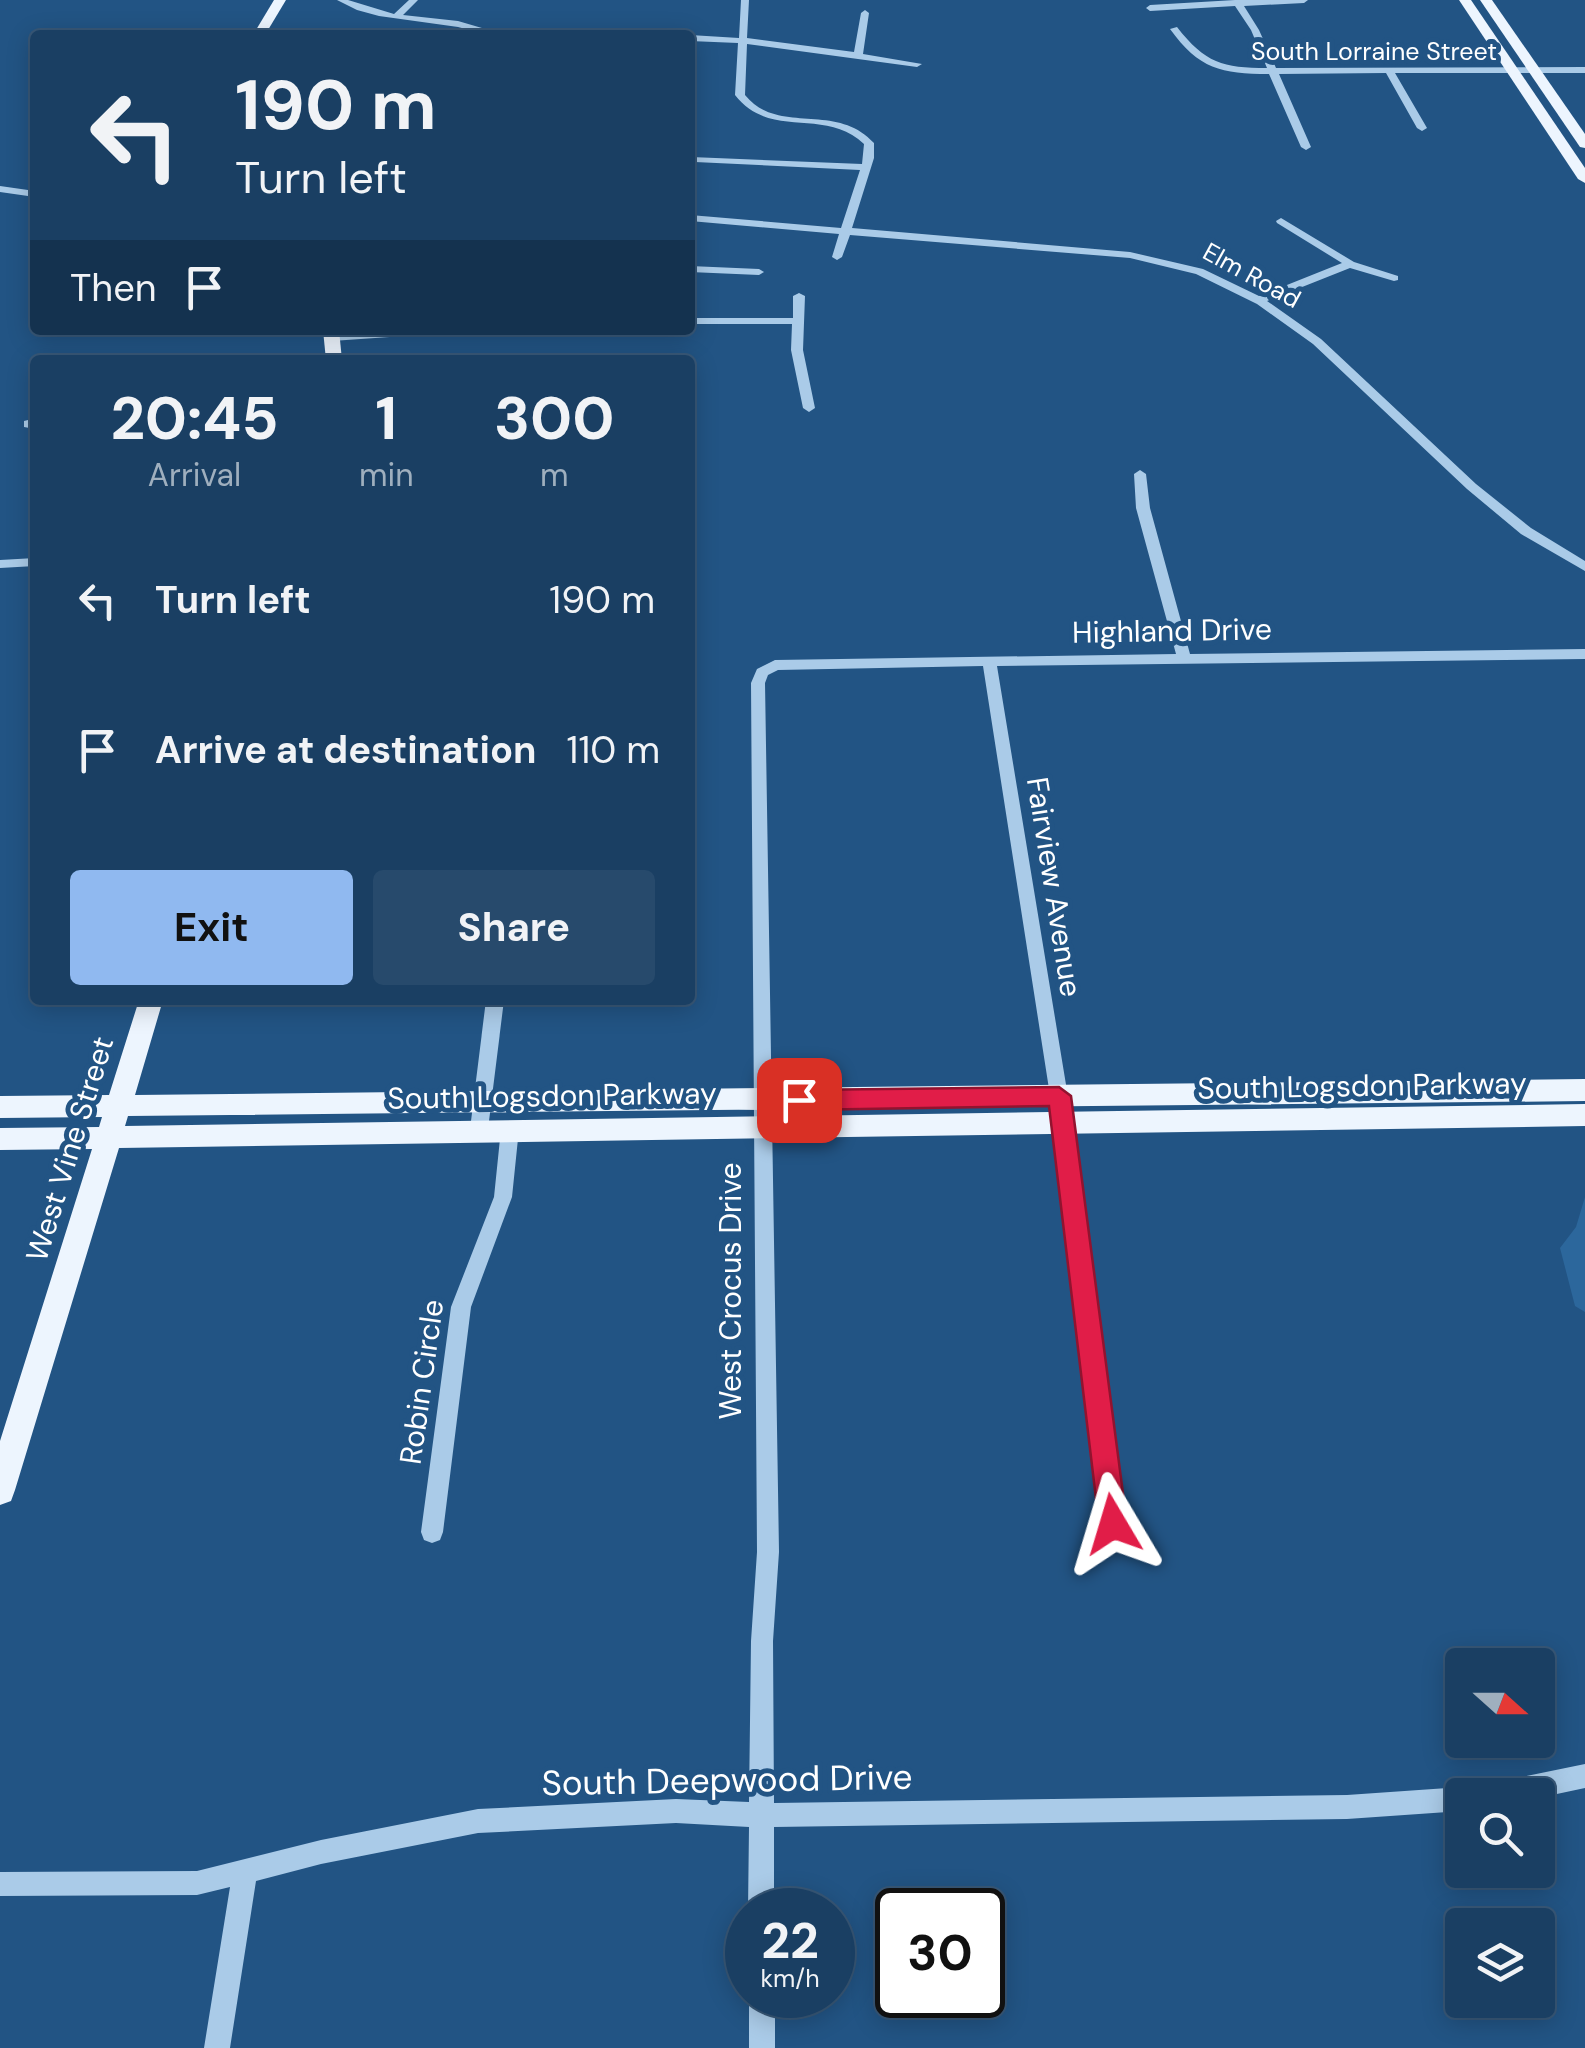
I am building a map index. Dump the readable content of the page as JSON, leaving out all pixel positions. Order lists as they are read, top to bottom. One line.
{"streets":{"main road":["South Logsdon Parkway","West Vine Street"],"street":["South Lorraine Street","Elm Road","Highland Drive","Fairview Avenue","West Crocus Drive","Robin Circle","South Deepwood Drive"]},"crossings":[["Highland Drive","Fairview Avenue"],["Highland Drive","West Crocus Drive"],["Fairview Avenue","South Logsdon Parkway"],["South Logsdon Parkway","West Vine Street"],["South Logsdon Parkway","West Crocus Drive"],["South Logsdon Parkway","Robin Circle"],["West Crocus Drive","South Deepwood Drive"]],"north":"right","page":{"turn":["190 m","Turn left"],"then":"Then","eta":["20:45","Arrival","1","min","300","m"],"list":[{"name":"Turn left","value":"190 m"},{"name":"Arrive at destination","value":"110 m"}],"buttons":["Exit","Share"],"speed":"22 km/h","limit":"30"}}
